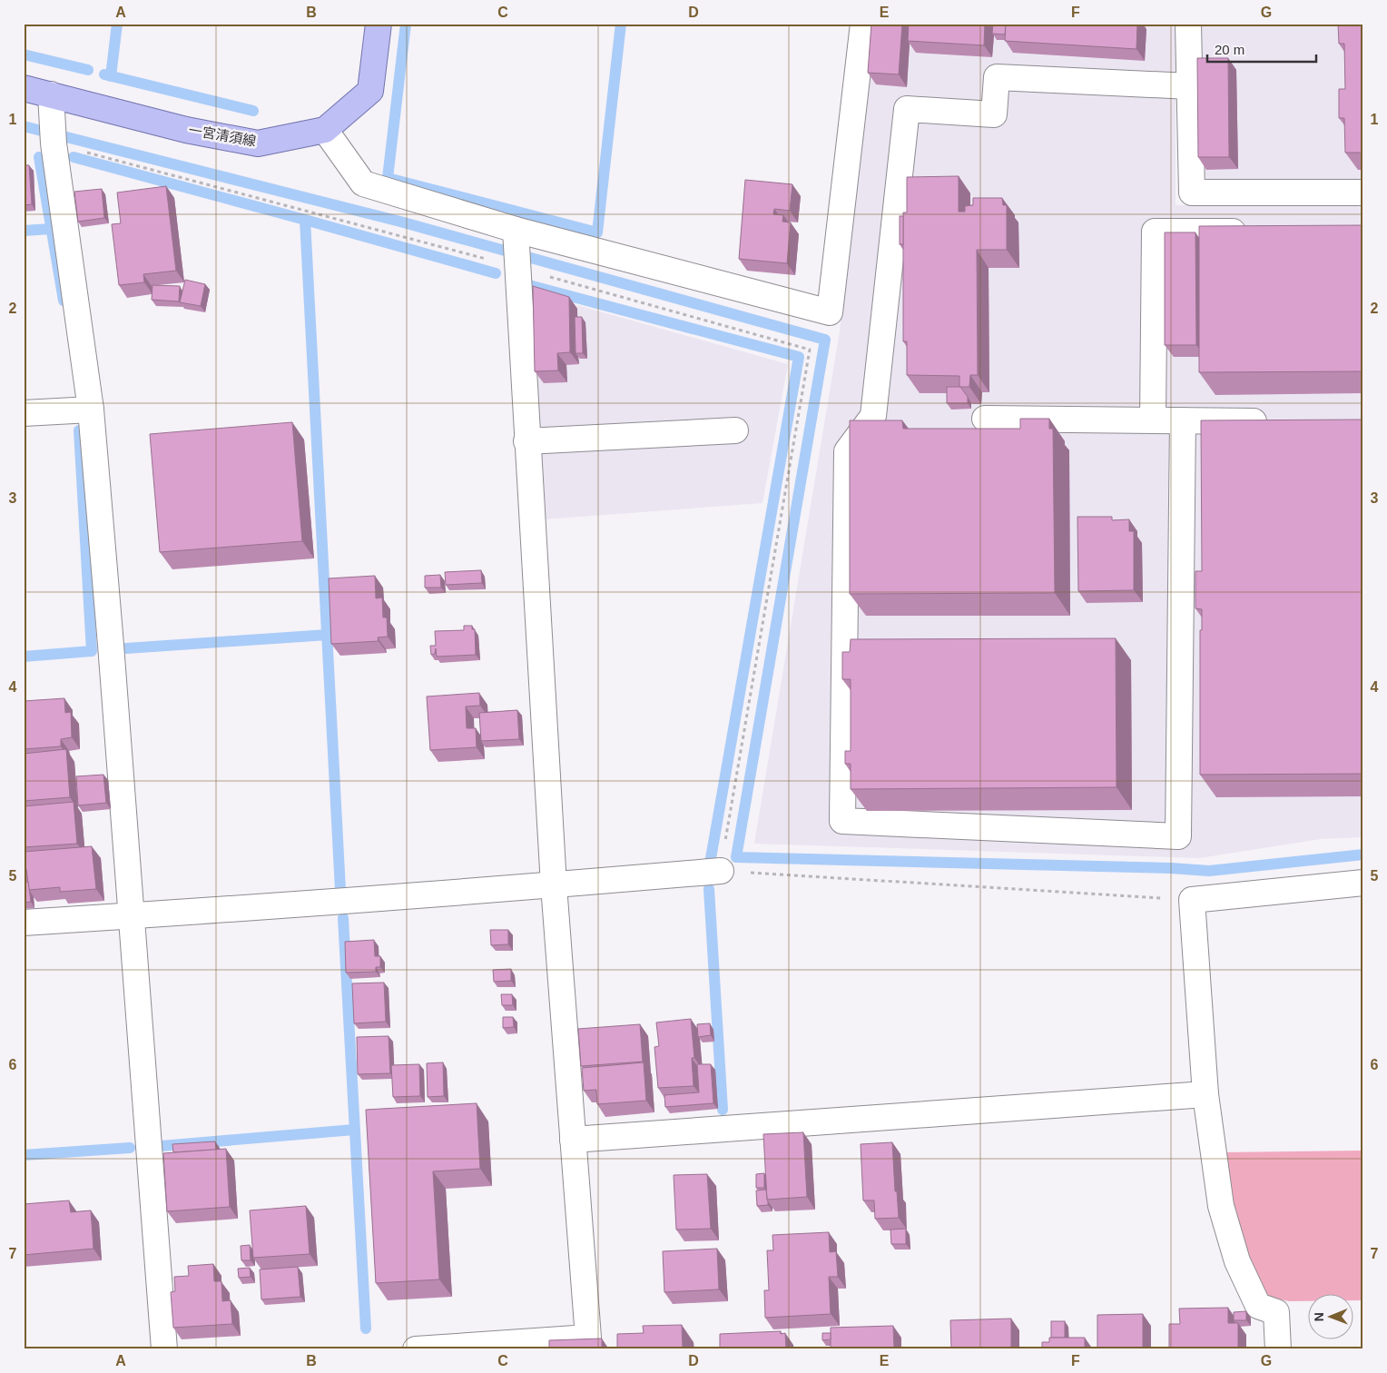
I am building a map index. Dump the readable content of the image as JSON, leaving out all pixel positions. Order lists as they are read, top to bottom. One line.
{"streets":{"main road":["一宮清須線"]},"scale_bar":"20 m","north":"left","grid":{"columns":["A","B","C","D","E","F","G"],"rows":["1","2","3","4","5","6","7"]}}
